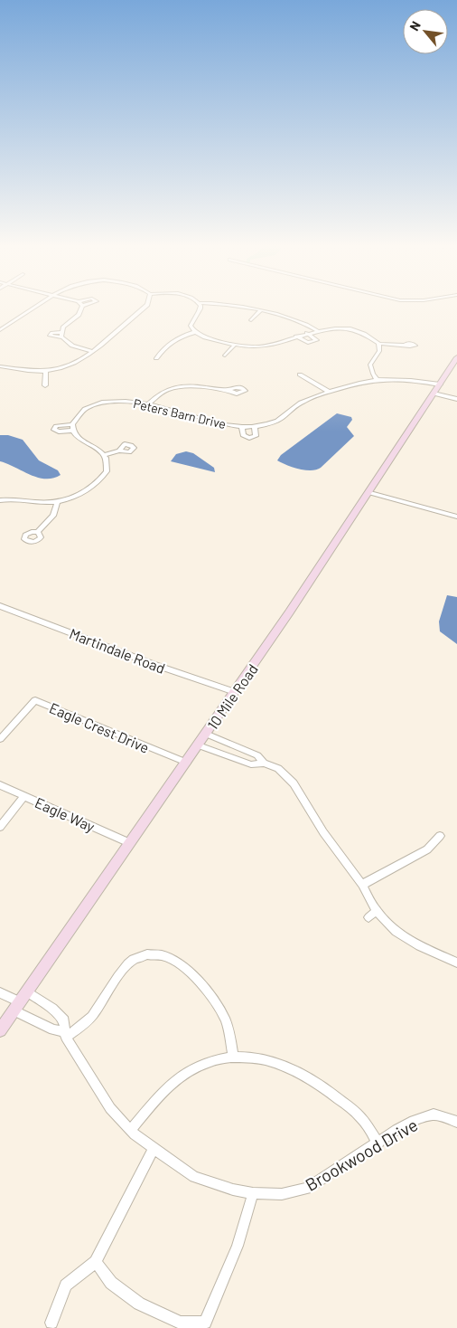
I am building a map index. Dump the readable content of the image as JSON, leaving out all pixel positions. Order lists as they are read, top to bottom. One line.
{"streets":{"main road":["10 Mile Road"],"street":["Peters Barn Drive","Martindale Road","Eagle Crest Drive","Eagle Way","Brookwood Drive"]},"crossings":[["Peters Barn Drive","10 Mile Road"],["Martindale Road","10 Mile Road"],["10 Mile Road","Eagle Crest Drive"],["10 Mile Road","Eagle Way"],["10 Mile Road","Brookwood Drive"]],"north":"top left"}
